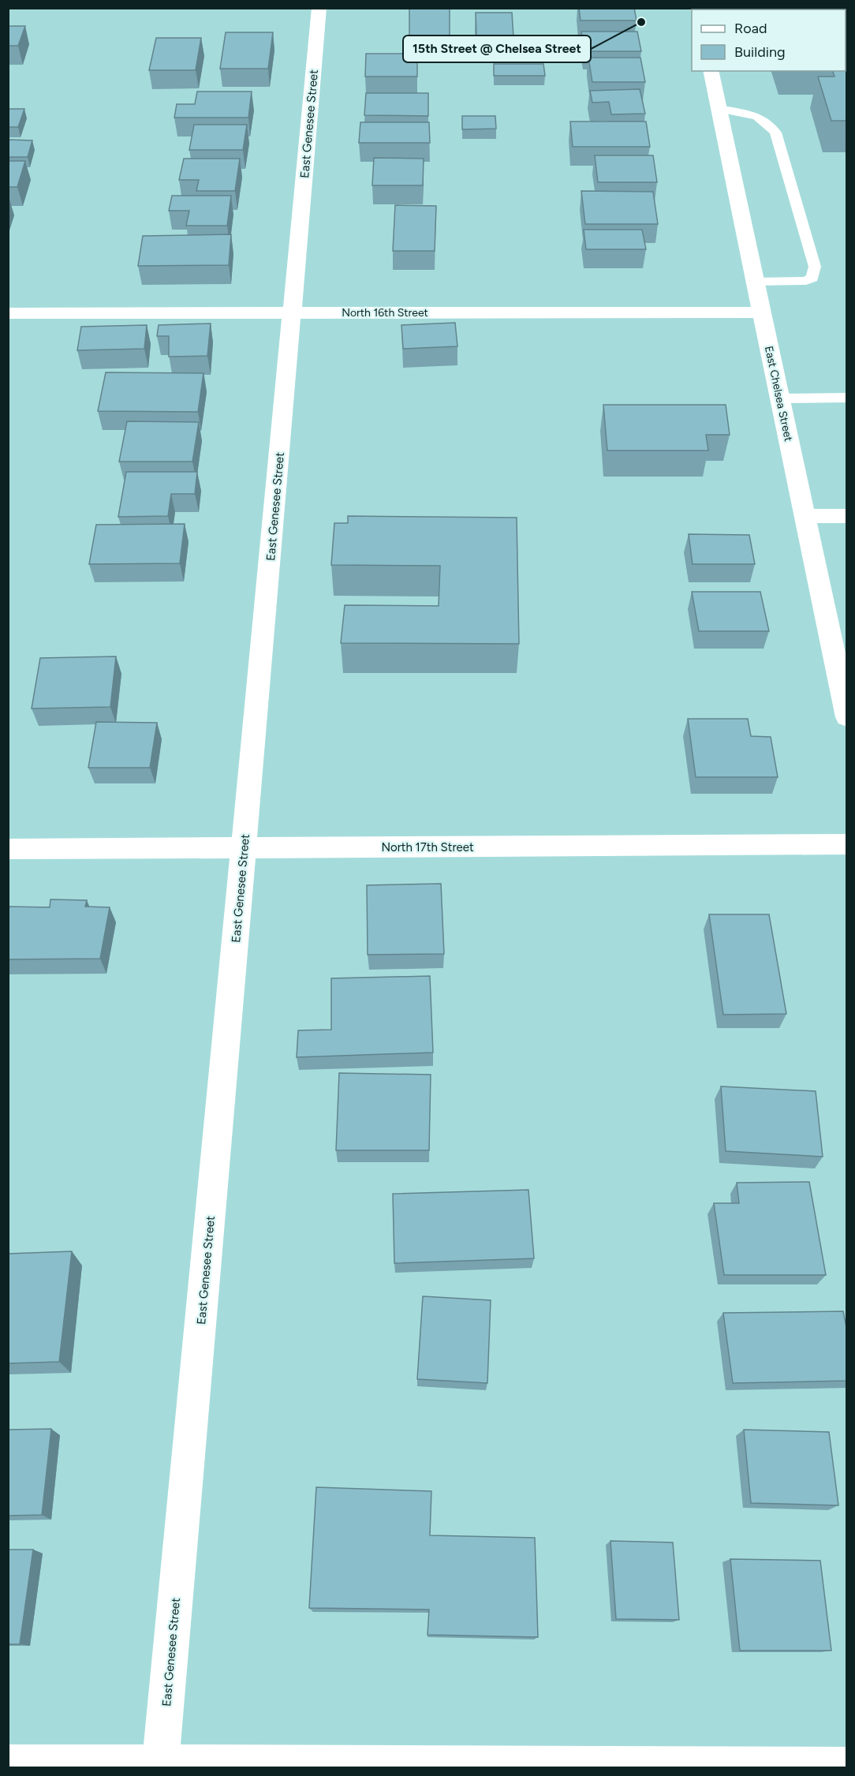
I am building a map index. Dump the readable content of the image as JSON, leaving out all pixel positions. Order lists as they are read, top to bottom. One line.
{"streets":{"street":["East Genesee Street","North 16th Street","East Chelsea Street","North 17th Street"]},"crossings":[["East Genesee Street","North 16th Street"],["East Genesee Street","North 17th Street"],["North 16th Street","East Chelsea Street"]],"places":["15th Street @ Chelsea Street"],"legend":["Road","Building"]}
